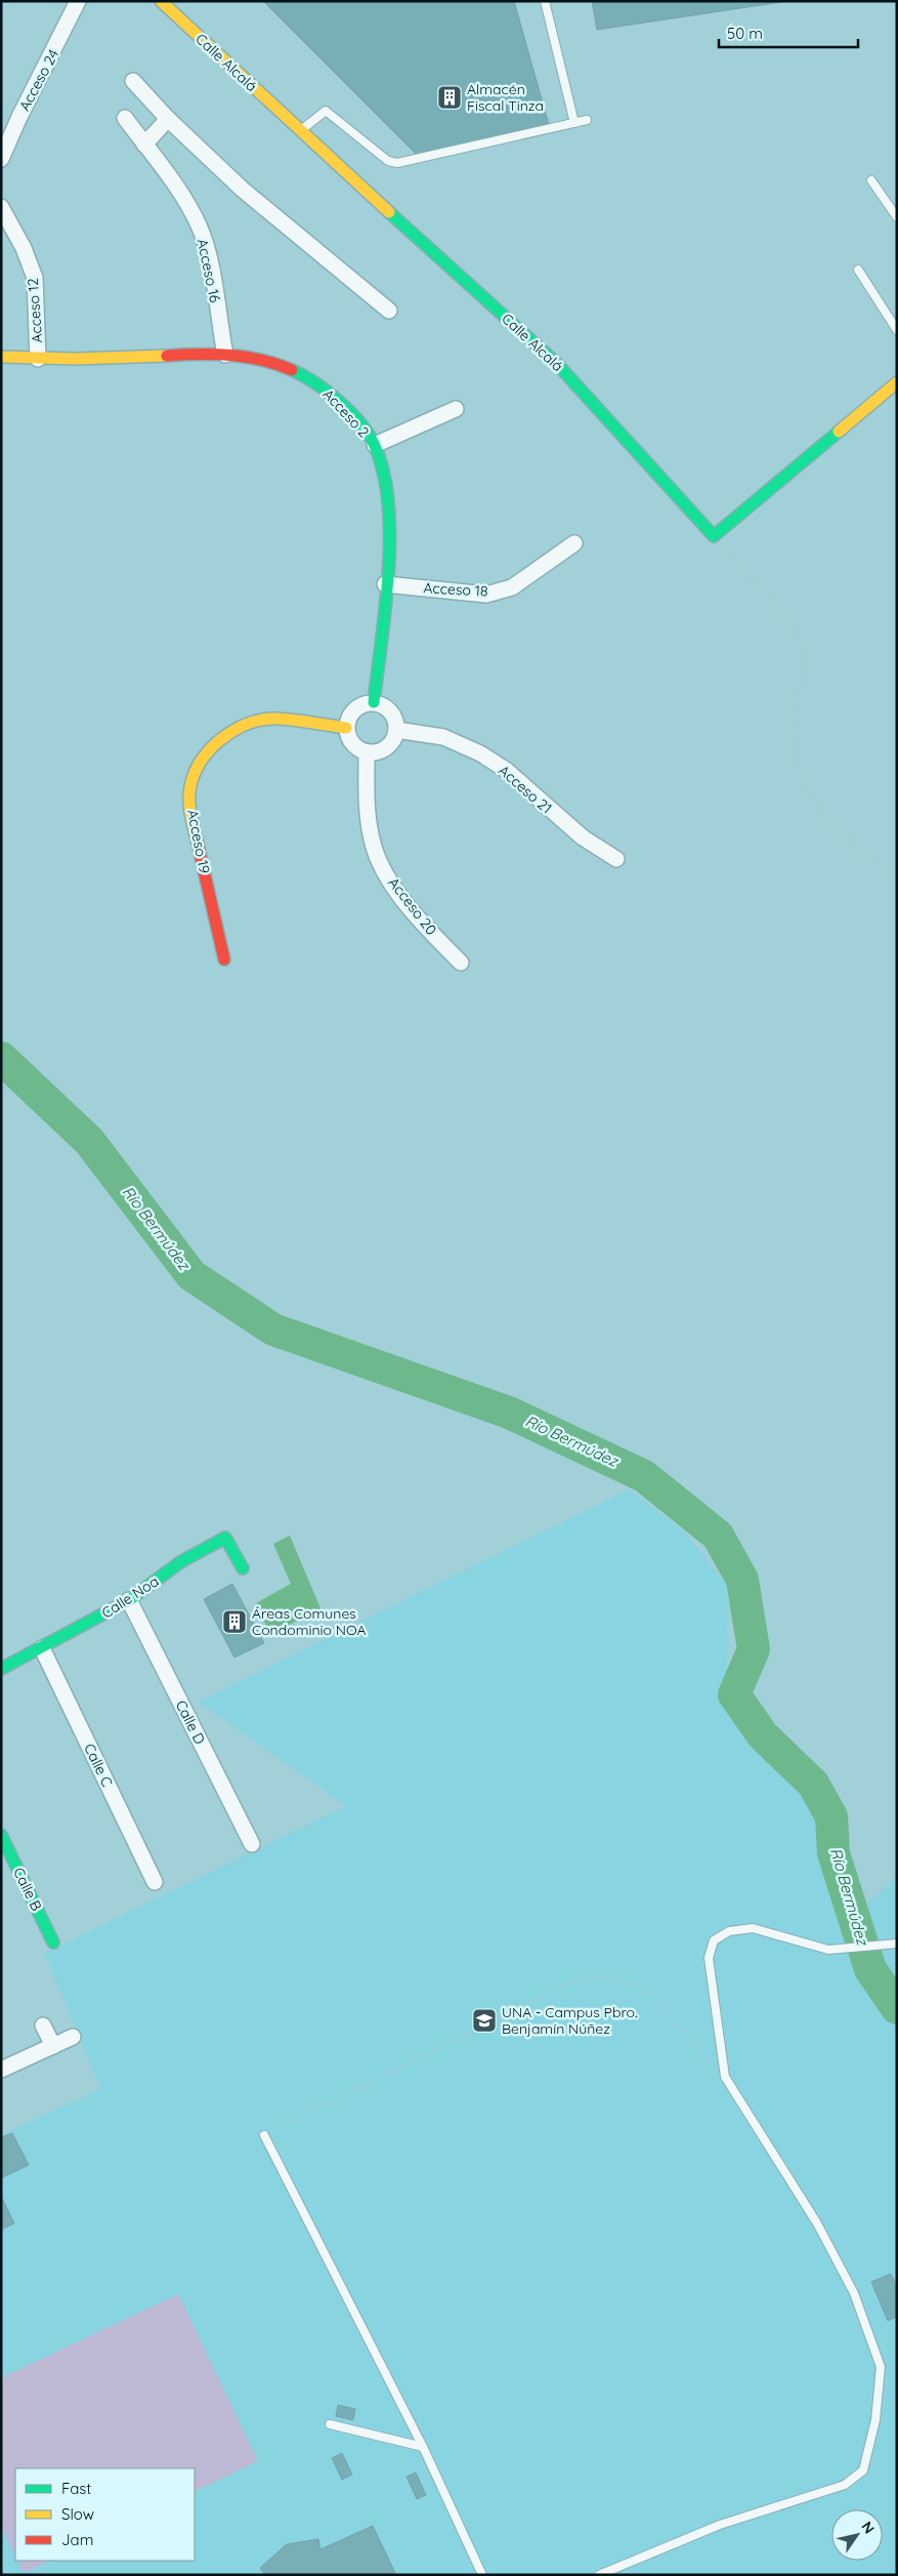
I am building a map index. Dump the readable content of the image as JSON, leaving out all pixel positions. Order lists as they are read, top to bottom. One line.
{"streets":{"street":["Calle Alcalá","Acceso 24","Acceso 16","Acceso 12","Acceso 2","Acceso 18","Acceso 21","Acceso 19","Acceso 20","Calle Noa","Calle D","Calle C","Calle B"]},"crossings":[["Acceso 16","Acceso 2"],["Acceso 12","Acceso 2"],["Acceso 2","Acceso 18"],["Acceso 2","Acceso 21"],["Acceso 2","Acceso 19"],["Acceso 2","Acceso 20"],["Acceso 21","Acceso 19"],["Acceso 21","Acceso 20"],["Acceso 19","Acceso 20"],["Calle Noa","Calle D"],["Calle Noa","Calle C"]],"water":["Río Bermúdez"],"places":{"building":["Almacén Fiscal Tinza","Áreas Comunes Condominio NOA"],"school or university":["UNA - Campus Pbro. Benjamín Núñez"]},"legend":["Fast","Slow","Jam"],"scale_bar":"50 m","north":"top right"}
